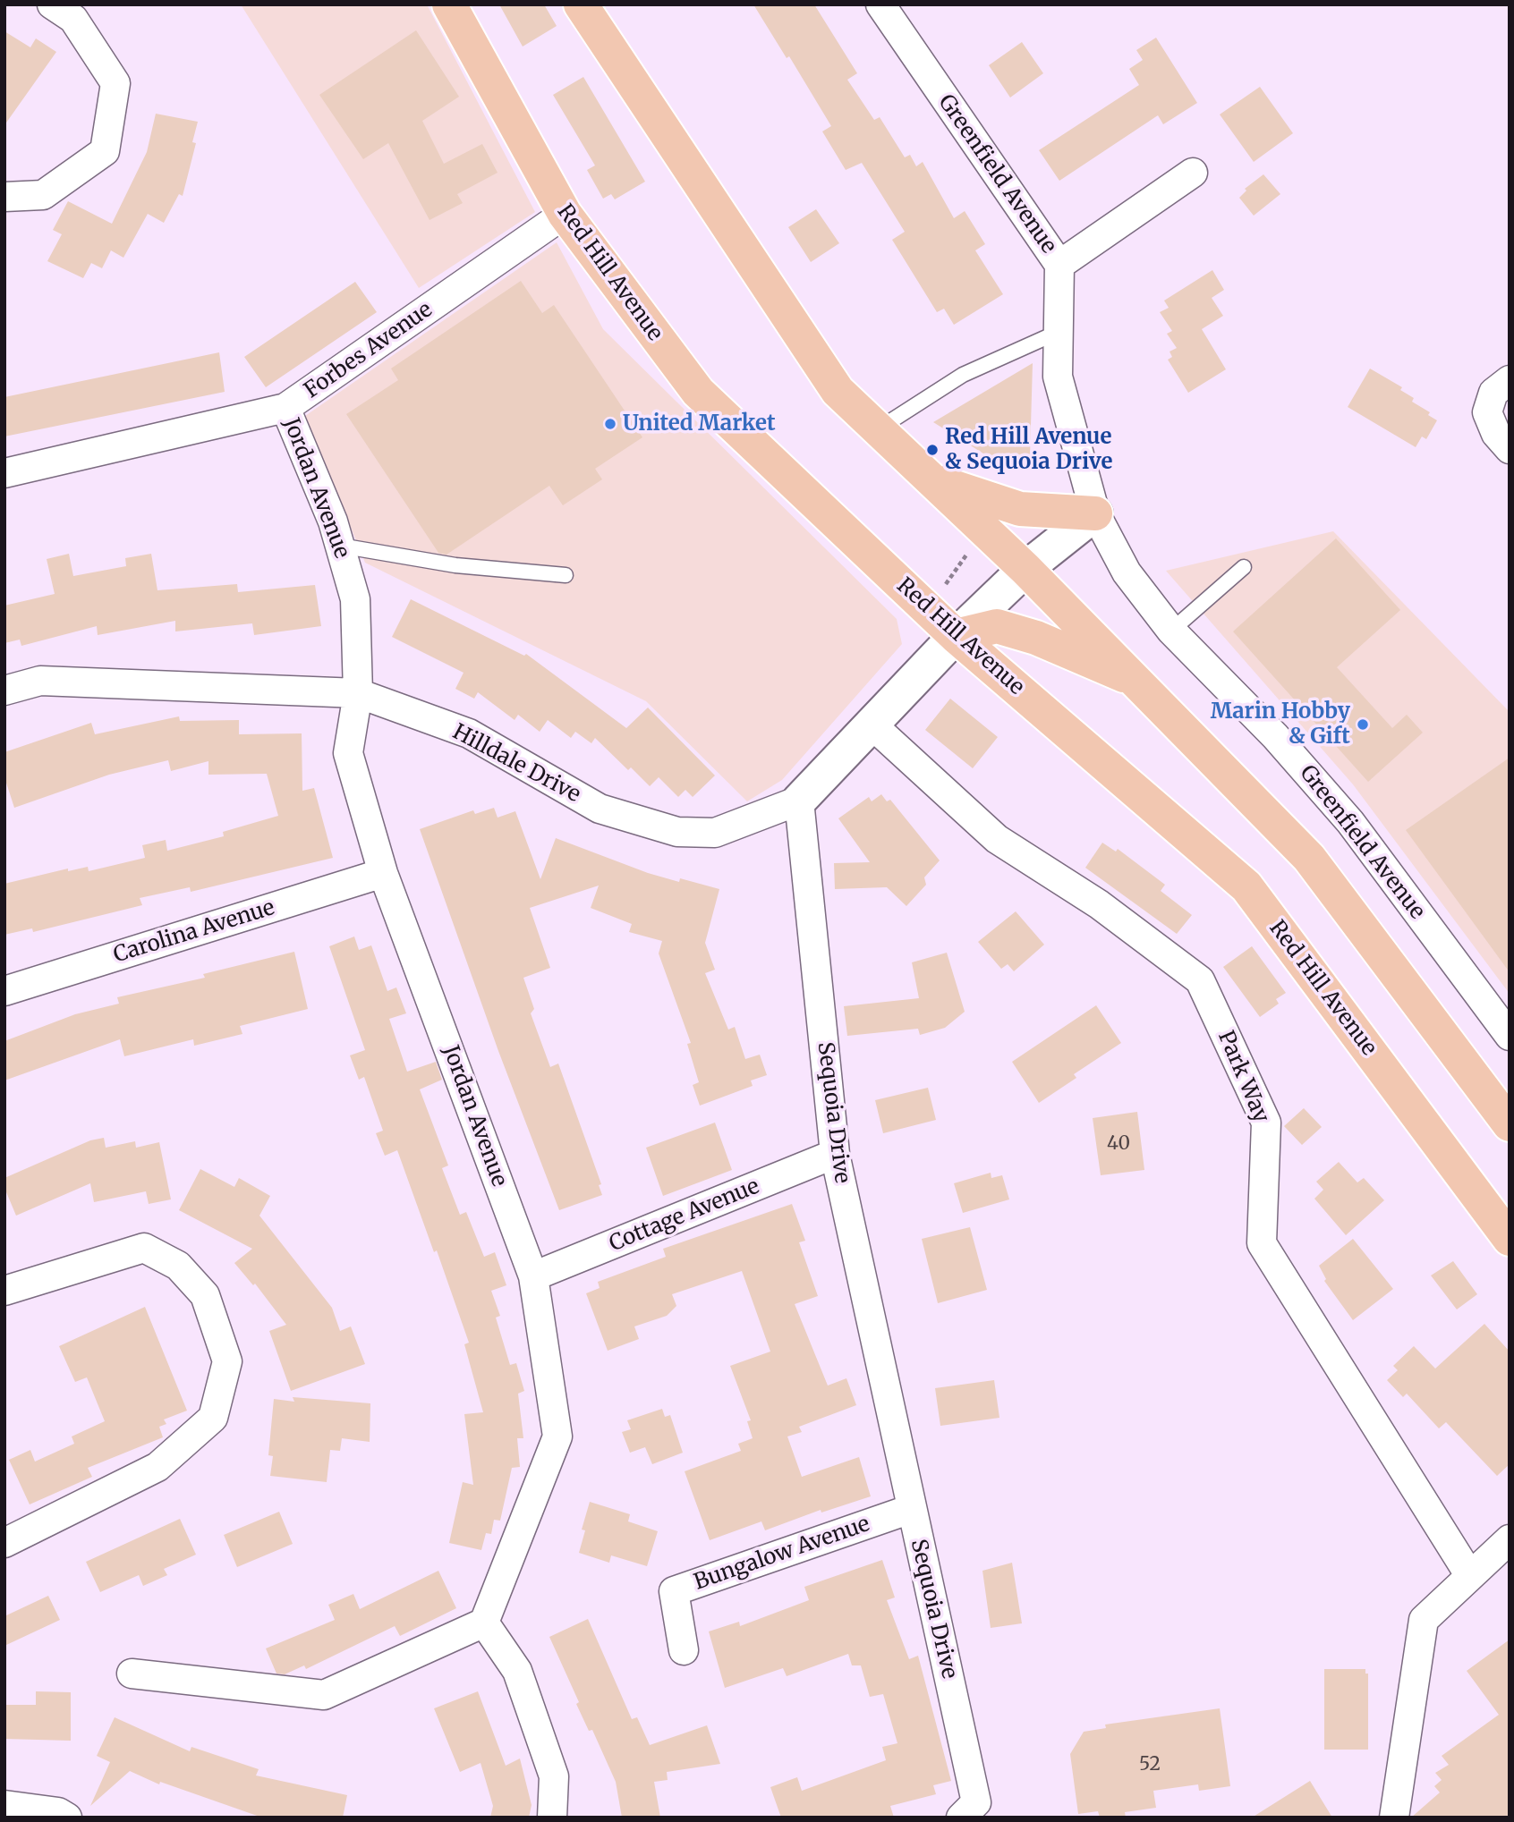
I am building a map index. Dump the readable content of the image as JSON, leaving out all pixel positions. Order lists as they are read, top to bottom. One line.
{"streets":{"main road":["Red Hill Avenue"],"street":["Greenfield Avenue","Forbes Avenue","Jordan Avenue","Hilldale Drive","Carolina Avenue","Park Way","Sequoia Drive","Cottage Avenue","Bungalow Avenue"]},"crossings":[["Red Hill Avenue","Forbes Avenue"],["Forbes Avenue","Jordan Avenue"],["Jordan Avenue","Hilldale Drive"],["Jordan Avenue","Carolina Avenue"],["Jordan Avenue","Cottage Avenue"],["Hilldale Drive","Sequoia Drive"],["Sequoia Drive","Cottage Avenue"],["Sequoia Drive","Bungalow Avenue"]],"places":["United Market","Red Hill Avenue & Sequoia Drive","Marin Hobby & Gift"],"house_numbers":["40","52"]}
